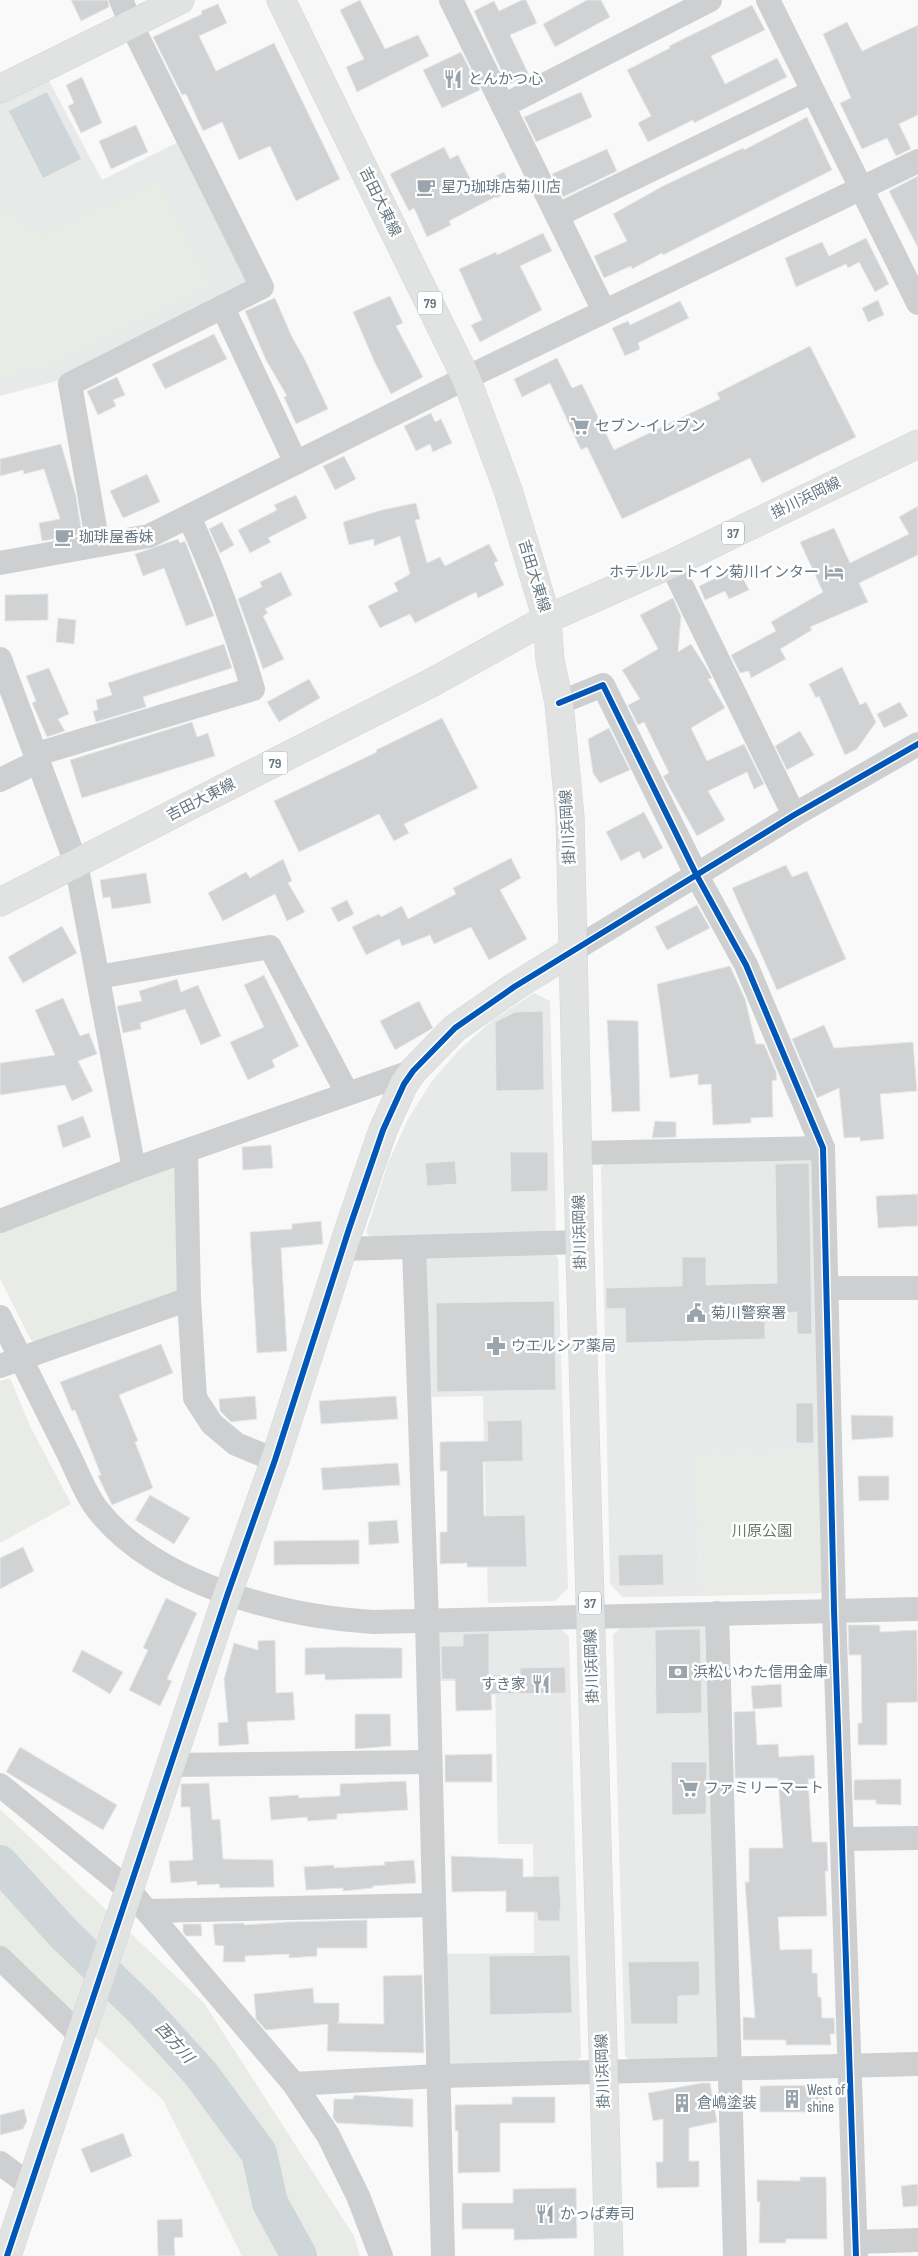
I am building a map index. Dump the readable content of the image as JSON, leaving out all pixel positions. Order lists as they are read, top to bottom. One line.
{"streets":{"main road":["吉田大東線","79","掛川浜岡線","37"]},"crossings":[["吉田大東線","掛川浜岡線"]],"water":["西方川"],"parks":["川原公園"],"places":{"restaurant":["とんかつ心","すき家","かっぱ寿司"],"cafe":["星乃珈琲店菊川店","珈琲屋香妹"],"supermarket":["セブン-イレブン","ファミリーマート"],"hotel":["ホテルルートイン菊川インター"],"public building":["菊川警察署"],"pharmacy":["ウエルシア薬局"],"bank":["浜松いわた信用金庫"],"building":["West of shine","倉嶋塗装"]}}
